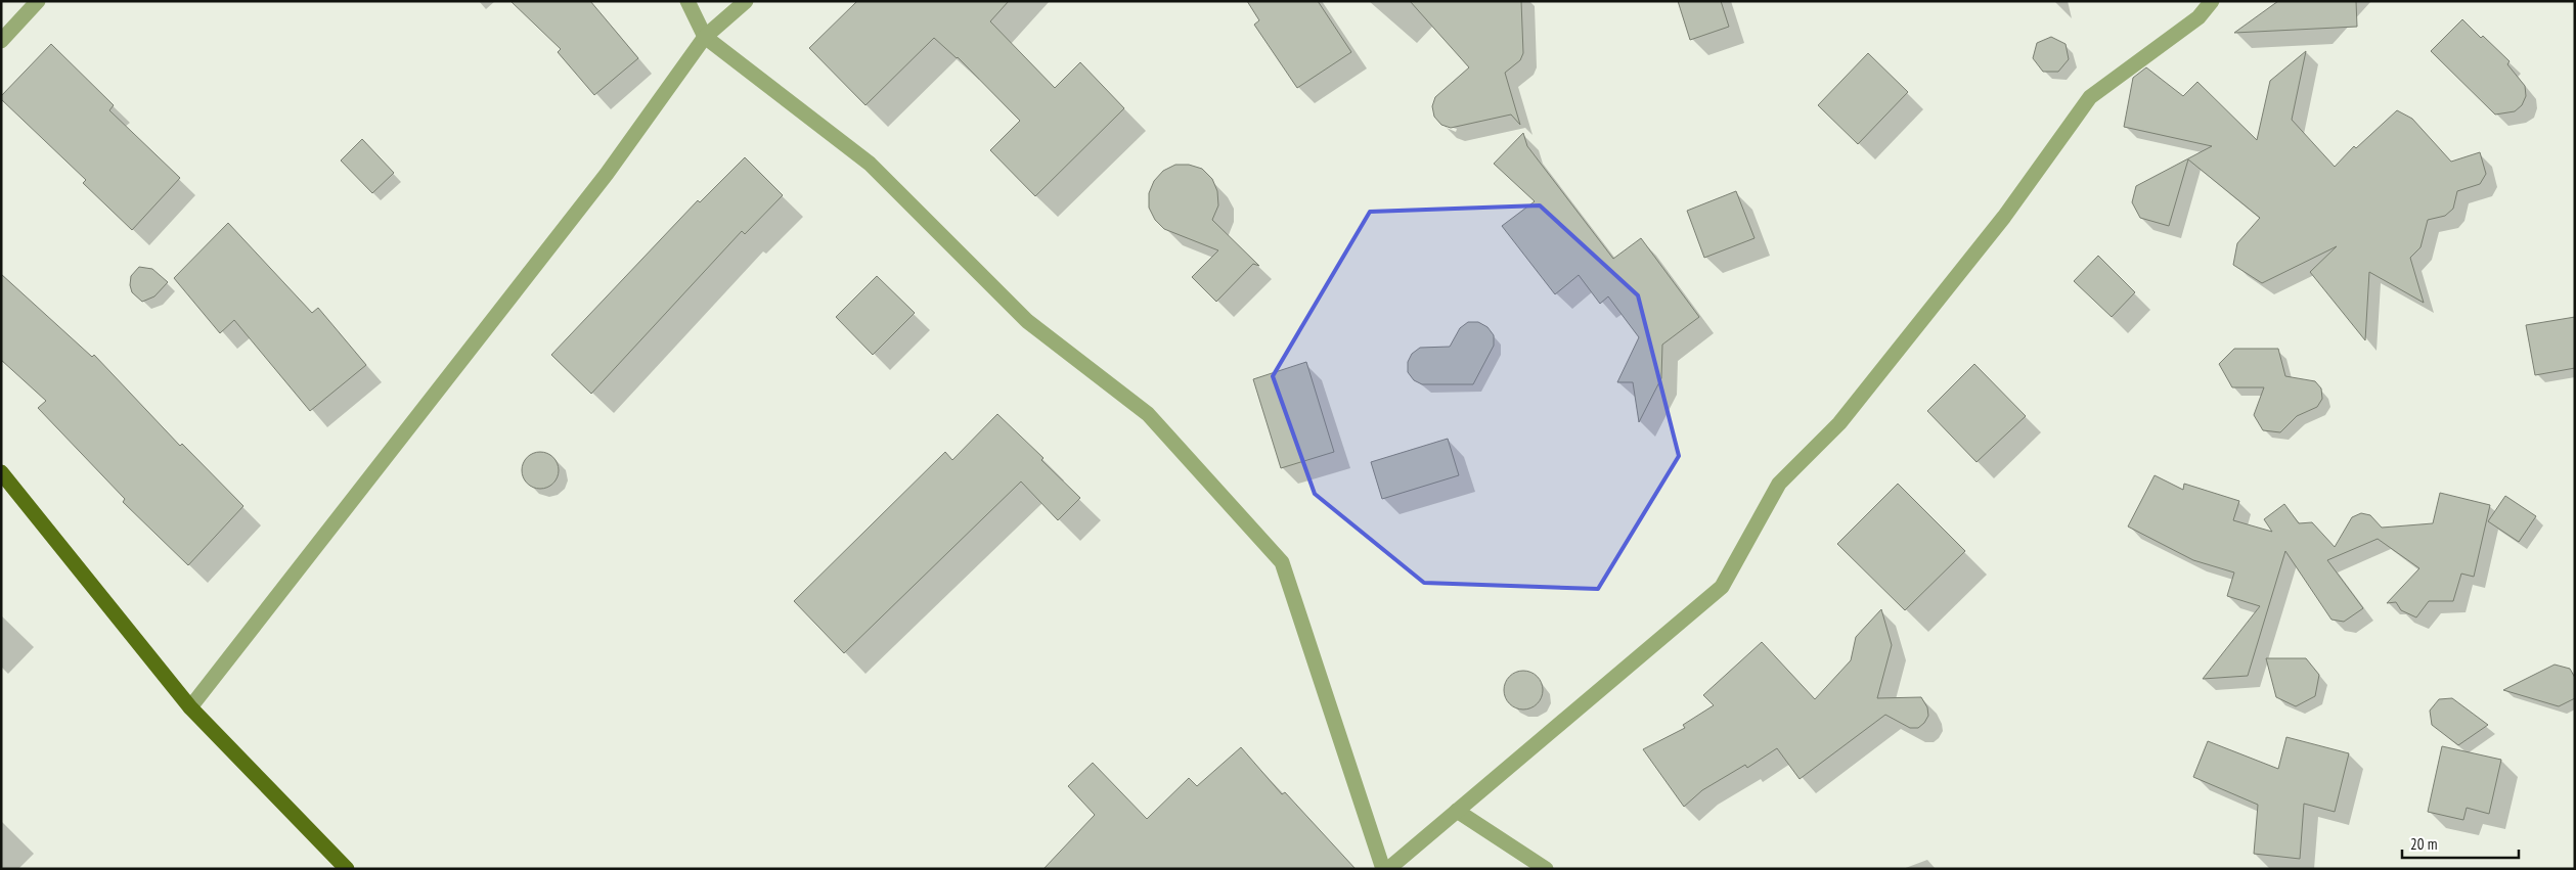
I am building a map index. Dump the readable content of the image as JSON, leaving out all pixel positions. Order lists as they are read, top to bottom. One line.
{"scale_bar":"20 m"}
